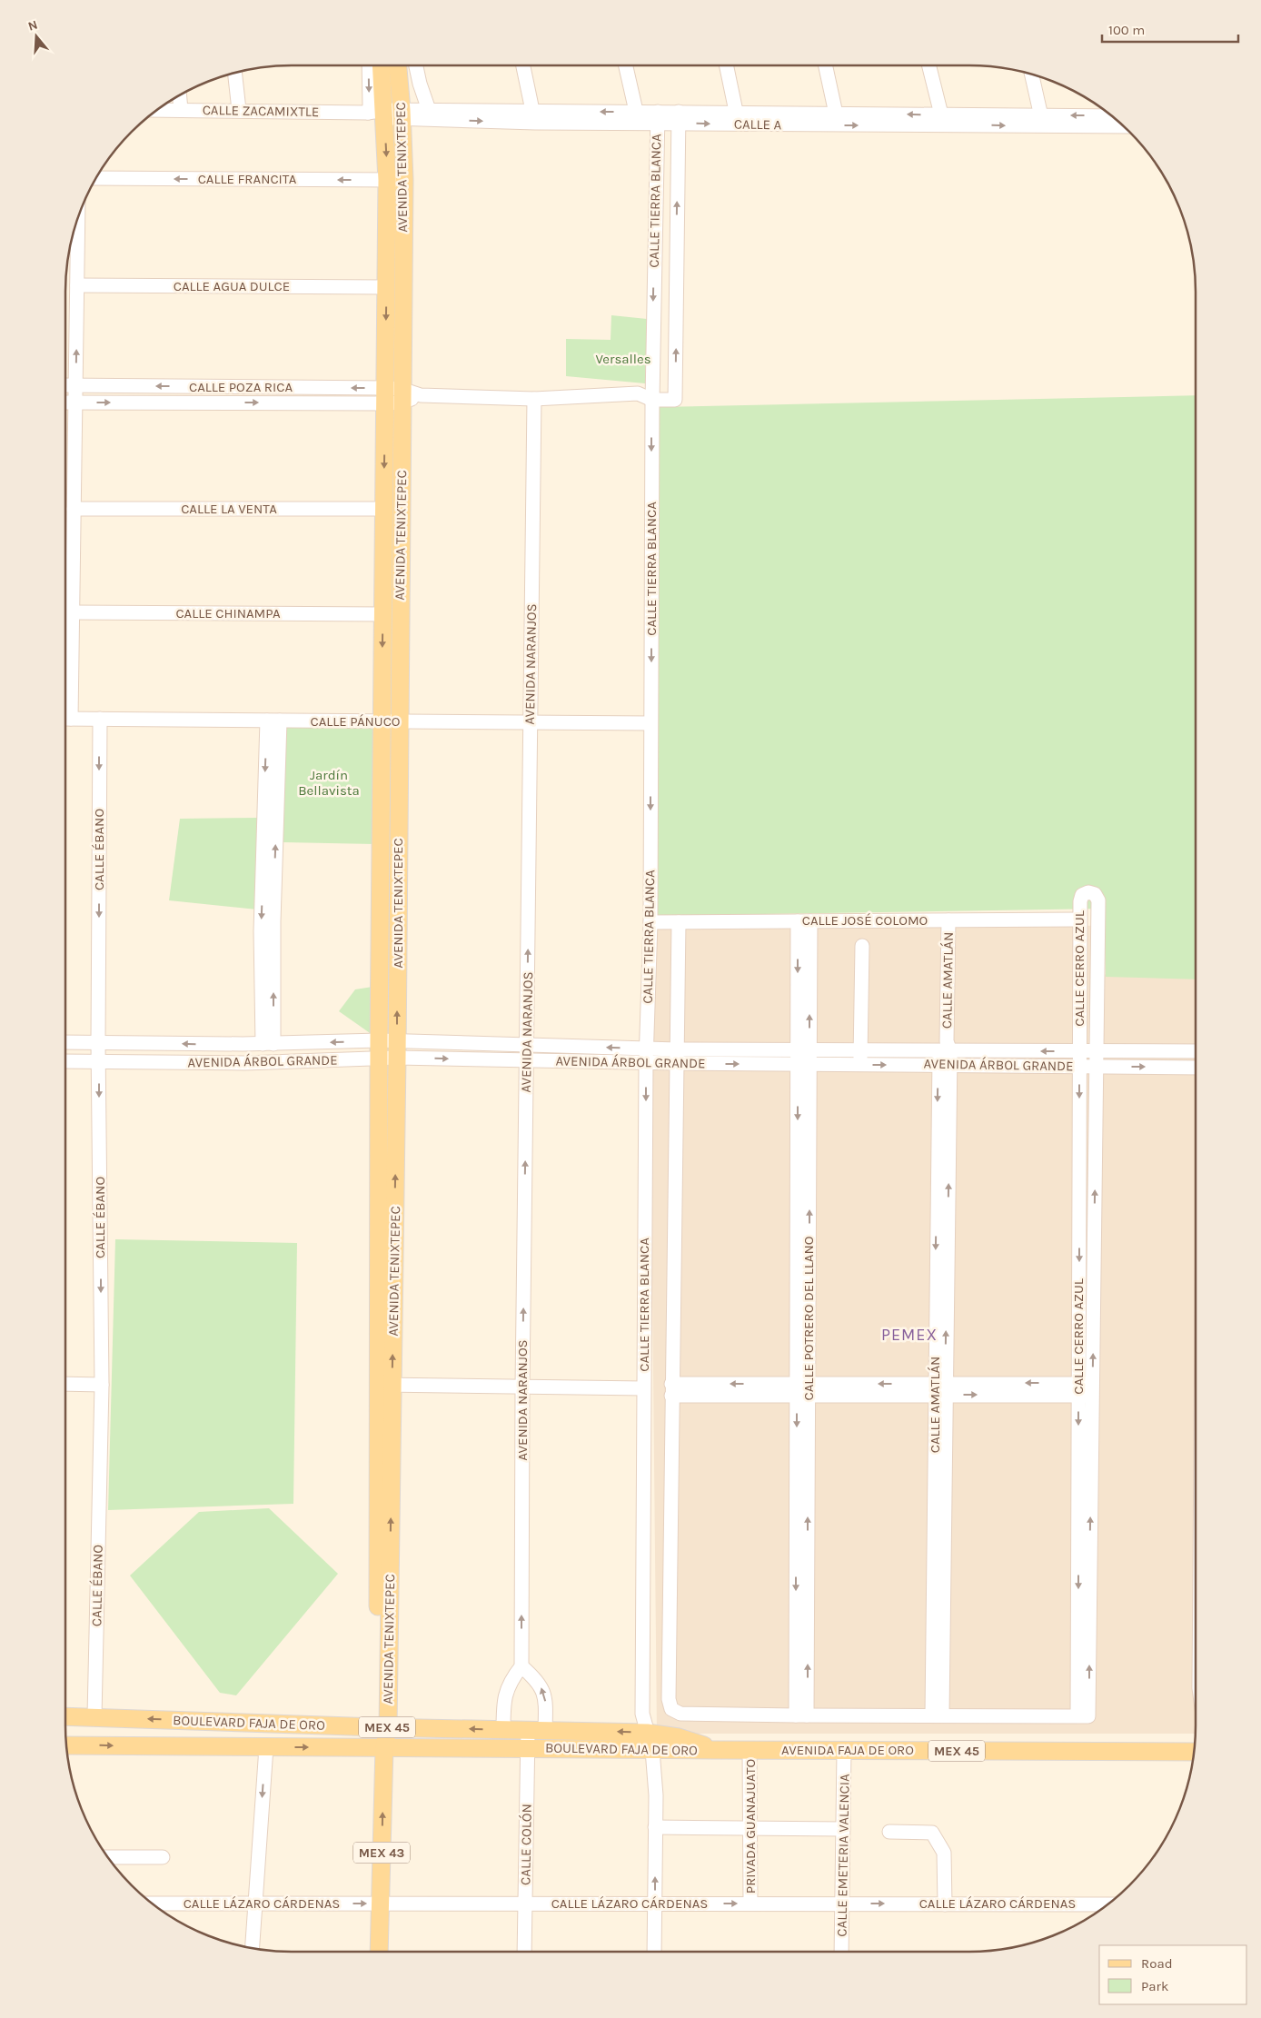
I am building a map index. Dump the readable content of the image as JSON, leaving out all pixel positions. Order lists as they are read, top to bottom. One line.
{"streets":{"main road":["AVENIDA TENIXTEPEC","BOULEVARD FAJA DE ORO","MEX 45","AVENIDA FAJA DE ORO","MEX 43"],"street":["CALLE ZACAMIXTLE","CALLE A","CALLE FRANCITA","CALLE TIERRA BLANCA","CALLE AGUA DULCE","CALLE POZA RICA","CALLE LA VENTA","CALLE CHINAMPA","AVENIDA NARANJOS","CALLE PÁNUCO","CALLE ÉBANO","CALLE JOSÉ COLOMO","CALLE CERRO AZUL","CALLE AMATLÁN","AVENIDA ÁRBOL GRANDE","CALLE POTRERO DEL LLANO","PRIVADA GUANAJUATO","CALLE COLÓN","CALLE EMETERIA VALENCIA","CALLE LÁZARO CÁRDENAS"]},"crossings":[["CALLE ZACAMIXTLE","CALLE A"],["CALLE ZACAMIXTLE","AVENIDA TENIXTEPEC"],["CALLE A","AVENIDA TENIXTEPEC"],["CALLE A","CALLE TIERRA BLANCA"],["AVENIDA TENIXTEPEC","CALLE FRANCITA"],["AVENIDA TENIXTEPEC","CALLE AGUA DULCE"],["AVENIDA TENIXTEPEC","CALLE POZA RICA"],["AVENIDA TENIXTEPEC","CALLE LA VENTA"],["AVENIDA TENIXTEPEC","CALLE CHINAMPA"],["AVENIDA TENIXTEPEC","CALLE PÁNUCO"],["AVENIDA TENIXTEPEC","AVENIDA ÁRBOL GRANDE"],["AVENIDA TENIXTEPEC","BOULEVARD FAJA DE ORO"],["AVENIDA TENIXTEPEC","MEX 43"],["CALLE TIERRA BLANCA","CALLE POZA RICA"],["CALLE TIERRA BLANCA","CALLE PÁNUCO"],["CALLE TIERRA BLANCA","CALLE JOSÉ COLOMO"],["CALLE TIERRA BLANCA","AVENIDA ÁRBOL GRANDE"],["CALLE TIERRA BLANCA","BOULEVARD FAJA DE ORO"],["CALLE TIERRA BLANCA","CALLE LÁZARO CÁRDENAS"],["CALLE POZA RICA","AVENIDA NARANJOS"],["AVENIDA NARANJOS","CALLE PÁNUCO"],["AVENIDA NARANJOS","AVENIDA ÁRBOL GRANDE"],["CALLE PÁNUCO","CALLE ÉBANO"],["CALLE ÉBANO","AVENIDA ÁRBOL GRANDE"],["CALLE ÉBANO","BOULEVARD FAJA DE ORO"],["CALLE JOSÉ COLOMO","CALLE CERRO AZUL"],["CALLE JOSÉ COLOMO","CALLE AMATLÁN"],["CALLE JOSÉ COLOMO","CALLE POTRERO DEL LLANO"],["CALLE CERRO AZUL","CALLE AMATLÁN"],["CALLE CERRO AZUL","AVENIDA ÁRBOL GRANDE"],["CALLE AMATLÁN","AVENIDA ÁRBOL GRANDE"],["AVENIDA ÁRBOL GRANDE","CALLE POTRERO DEL LLANO"],["BOULEVARD FAJA DE ORO","AVENIDA FAJA DE ORO"],["BOULEVARD FAJA DE ORO","CALLE COLÓN"],["BOULEVARD FAJA DE ORO","MEX 43"],["AVENIDA FAJA DE ORO","PRIVADA GUANAJUATO"],["AVENIDA FAJA DE ORO","CALLE EMETERIA VALENCIA"],["PRIVADA GUANAJUATO","CALLE LÁZARO CÁRDENAS"],["CALLE COLÓN","CALLE LÁZARO CÁRDENAS"],["MEX 43","CALLE LÁZARO CÁRDENAS"],["CALLE EMETERIA VALENCIA","CALLE LÁZARO CÁRDENAS"]],"one_way":["CALLE FRANCITA","AVENIDA NARANJOS","CALLE ÉBANO"],"districts":["PEMEX"],"parks":["Versalles","Jardín Bellavista"],"legend":["Road","Park"],"scale_bar":"100 m","north":"top"}
